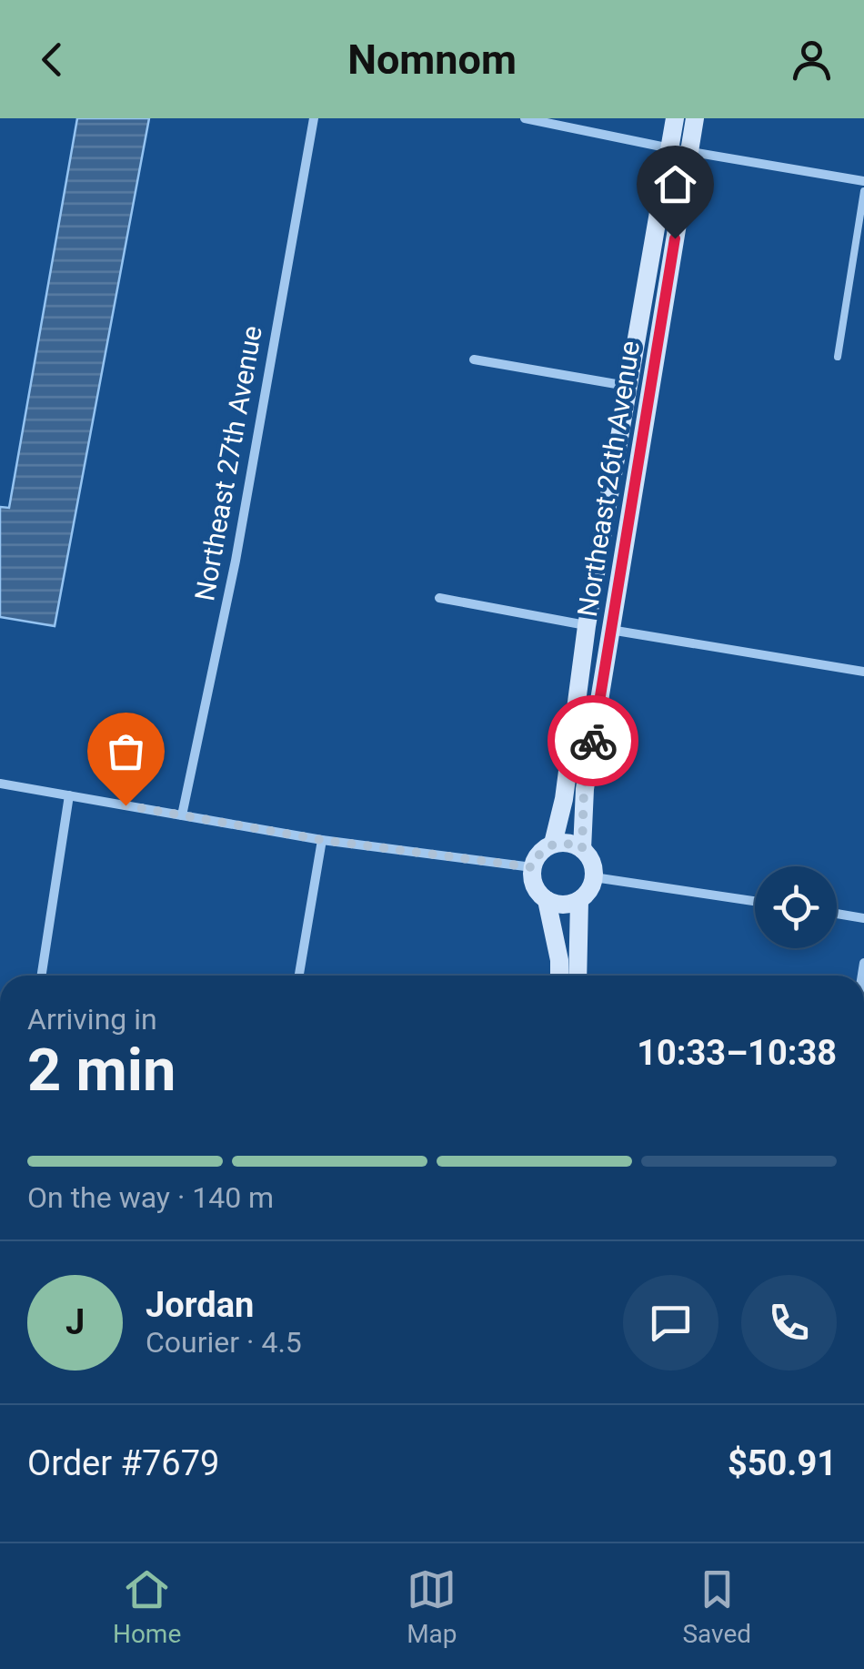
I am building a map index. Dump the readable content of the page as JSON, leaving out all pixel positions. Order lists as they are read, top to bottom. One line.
{"streets":{"street":["Northeast 27th Avenue","Northeast 26th Avenue"]},"page":{"header":"Nomnom","heading":["2 min","Arriving in","10:33–10:38"],"panel":["Jordan","Courier · 4.5","Order #7679","$50.91"],"bar":"On the way · 140 m","round":"J","tabs":["Home","Map","Saved"]}}
